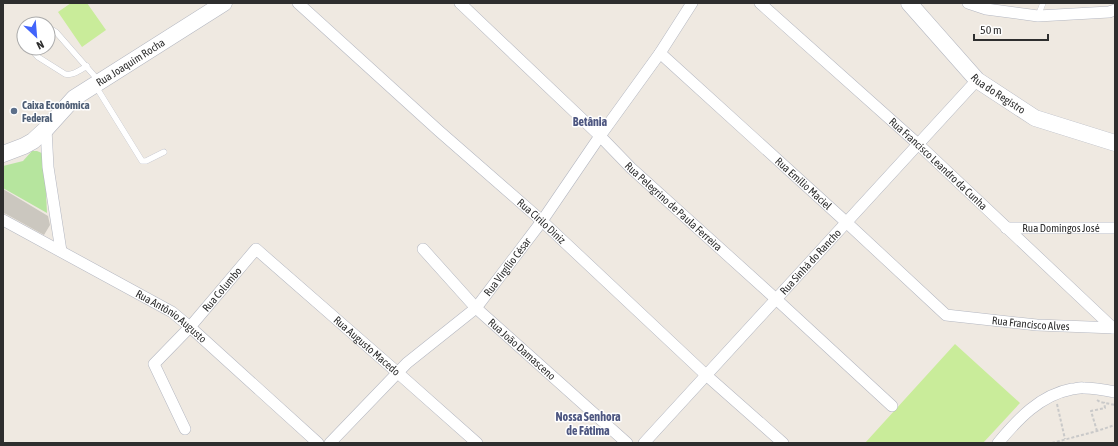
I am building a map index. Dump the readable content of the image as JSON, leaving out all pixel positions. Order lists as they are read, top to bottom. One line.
{"streets":{"main road":["Rua Joaquim Rocha","Rua do Registro"],"street":["Rua Francisco Leandro da Cunha","Rua Emílio Maciel","Rua Pelegrino de Paula Ferreira","Rua Cirilo Diniz","Rua Domingos José","Rua Sinhá do Rancho","Rua Virgílio César","Rua Columbo","Rua Antônio Augusto","Rua Francisco Alves","Rua Augusto Macedo","Rua João Damasceno"]},"crossings":[["Rua do Registro","Rua Sinhá do Rancho"],["Rua Francisco Leandro da Cunha","Rua Domingos José"],["Rua Francisco Leandro da Cunha","Rua Sinhá do Rancho"],["Rua Francisco Leandro da Cunha","Rua Francisco Alves"],["Rua Emílio Maciel","Rua Sinhá do Rancho"],["Rua Emílio Maciel","Rua Virgílio César"],["Rua Emílio Maciel","Rua Francisco Alves"],["Rua Pelegrino de Paula Ferreira","Rua Sinhá do Rancho"],["Rua Pelegrino de Paula Ferreira","Rua Virgílio César"],["Rua Cirilo Diniz","Rua Sinhá do Rancho"],["Rua Cirilo Diniz","Rua Virgílio César"],["Rua Virgílio César","Rua Augusto Macedo"],["Rua Virgílio César","Rua João Damasceno"],["Rua Columbo","Rua Antônio Augusto"],["Rua Columbo","Rua Augusto Macedo"]],"districts":["Betânia","Nossa Senhora de Fátima"],"places":["Caixa Econômica Federal"],"scale_bar":"50 m","north":"bottom right"}
